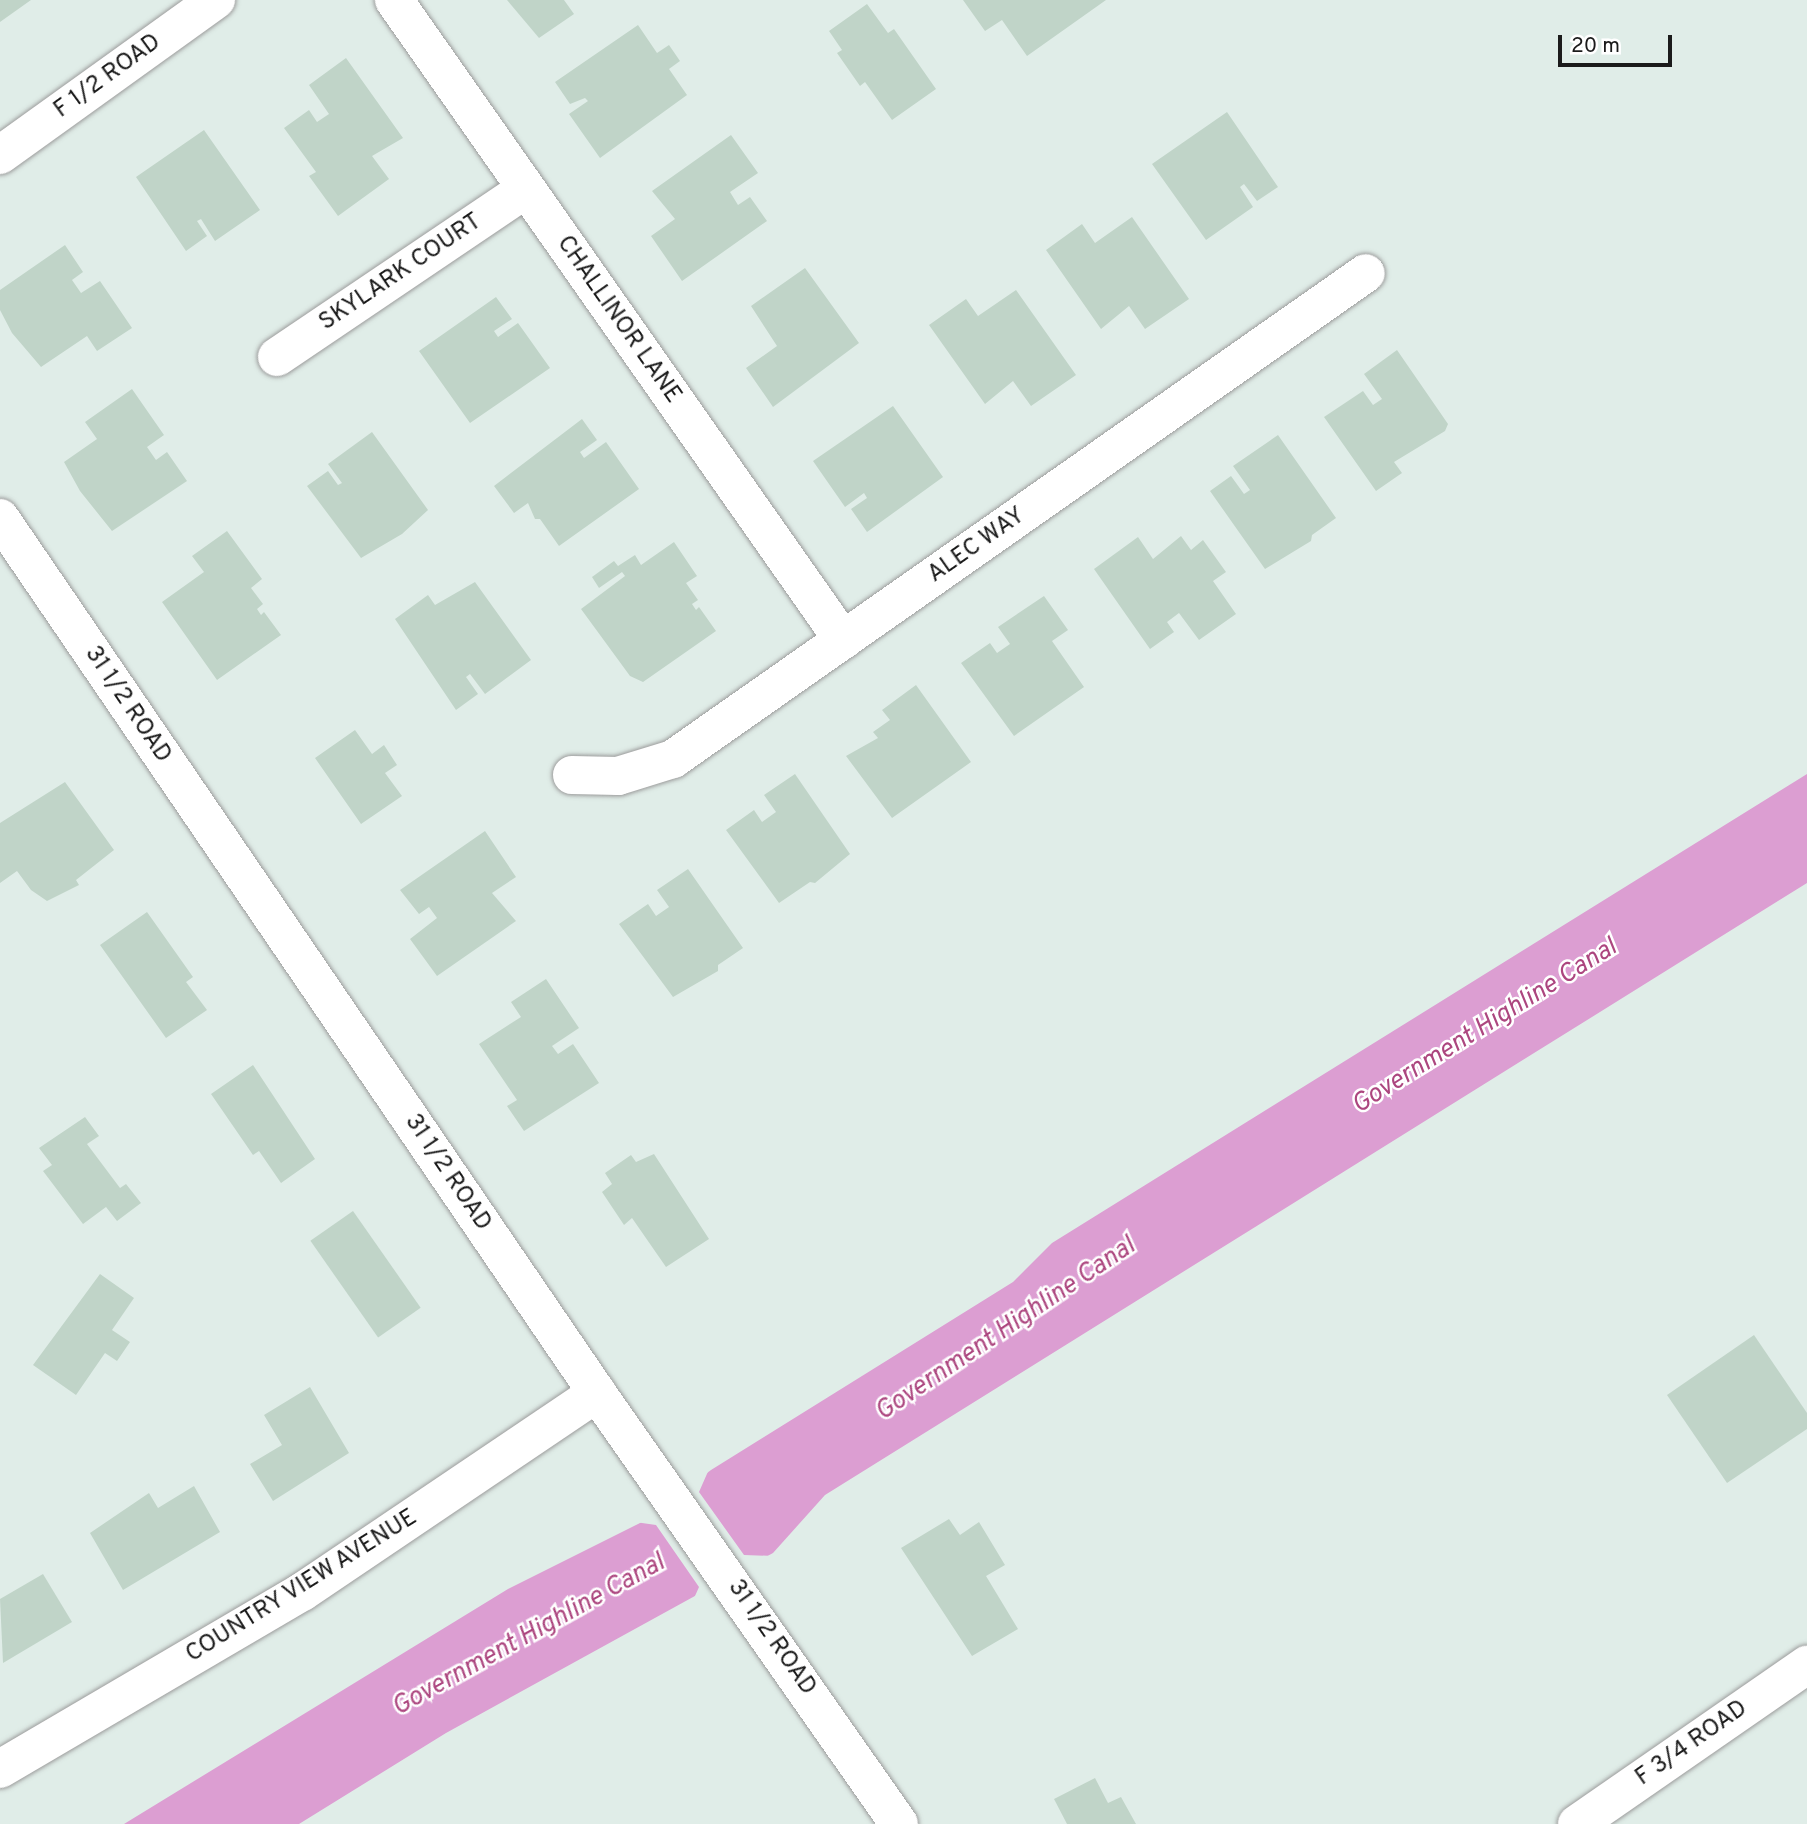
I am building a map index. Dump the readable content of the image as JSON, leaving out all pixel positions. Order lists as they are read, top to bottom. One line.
{"streets":{"street":["F 1/2 ROAD","SKYLARK COURT","CHALLINOR LANE","ALEC WAY","31 1/2 ROAD","COUNTRY VIEW AVENUE","F 3/4 ROAD"]},"crossings":[["SKYLARK COURT","CHALLINOR LANE"],["CHALLINOR LANE","ALEC WAY"],["31 1/2 ROAD","COUNTRY VIEW AVENUE"]],"water":["Government Highline Canal"],"scale_bar":"20 m"}
